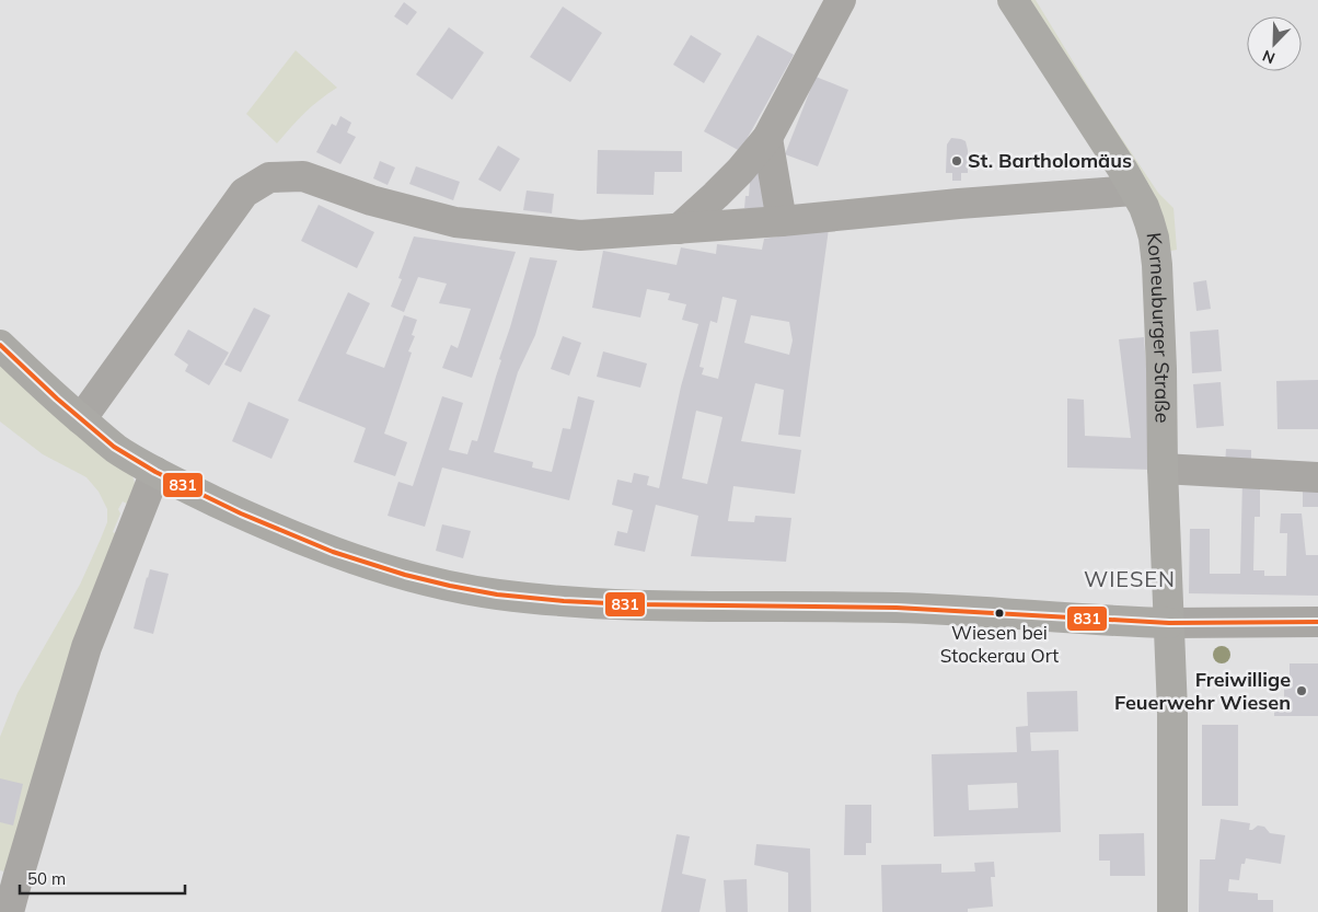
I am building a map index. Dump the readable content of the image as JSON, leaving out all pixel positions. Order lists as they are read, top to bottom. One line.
{"streets":{"main road":["Korneuburger Straße"]},"districts":["WIESEN"],"places":["St. Bartholomäus","Wiesen bei Stockerau Ort","Freiwillige Feuerwehr Wiesen"],"lines":["transit line 831"],"scale_bar":"50 m","north":"bottom left"}
